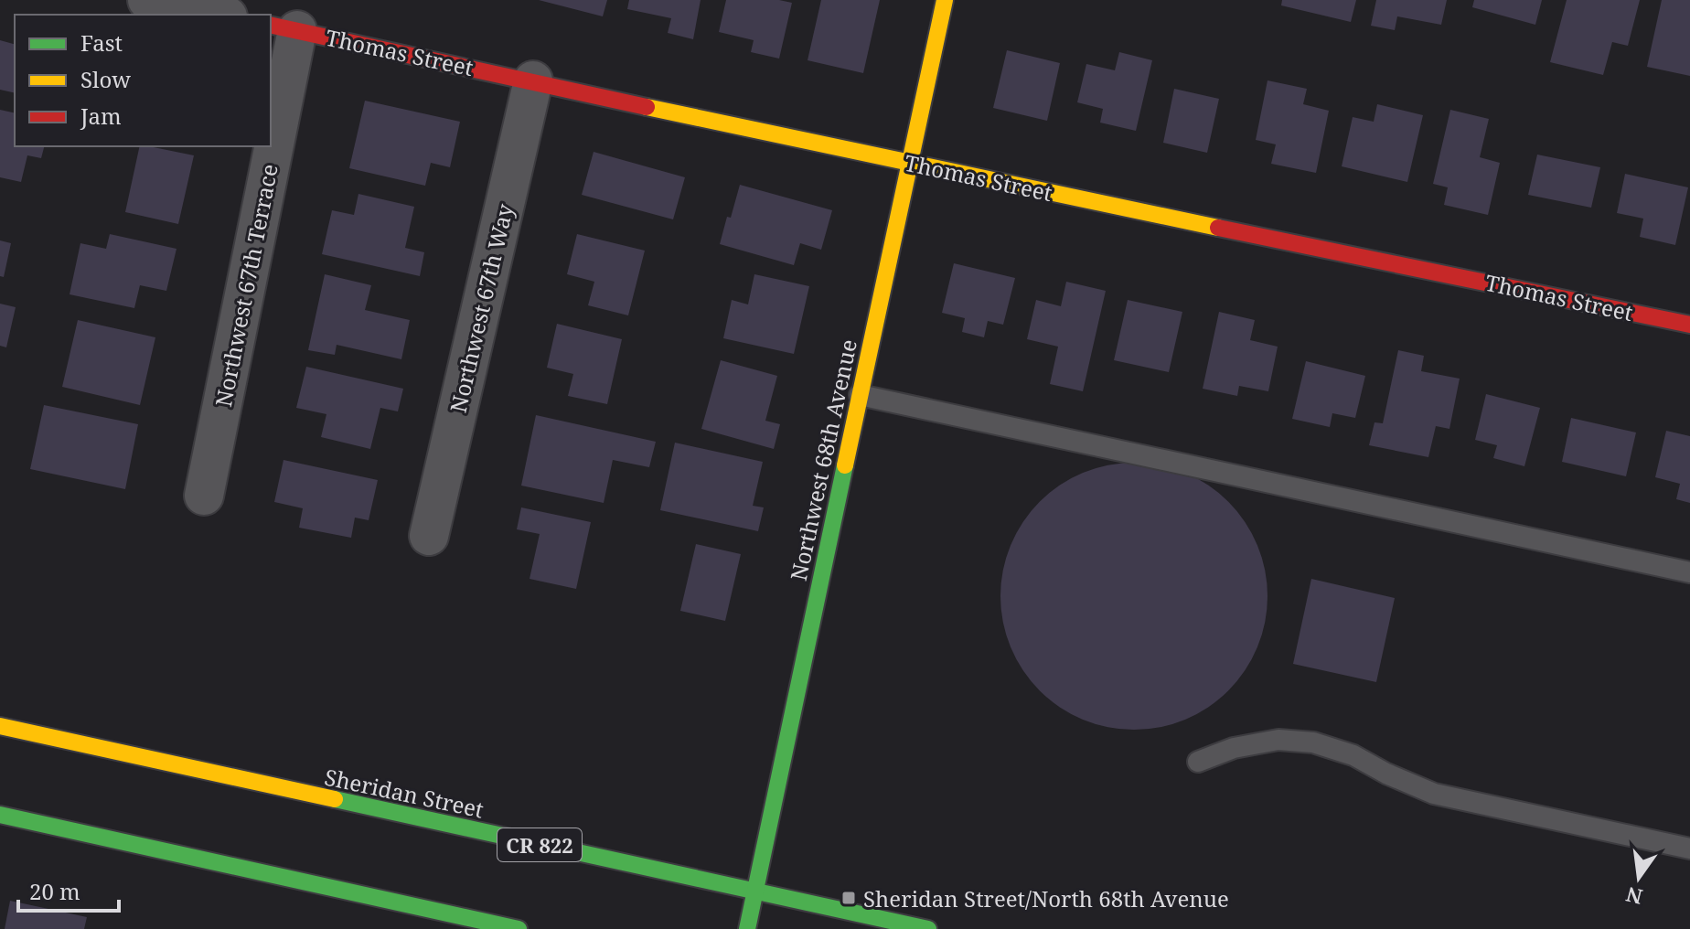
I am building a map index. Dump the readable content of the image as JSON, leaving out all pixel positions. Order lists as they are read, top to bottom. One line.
{"streets":{"street":["Thomas Street","Northwest 67th Terrace","Northwest 67th Way","Northwest 68th Avenue","Sheridan Street","CR 822"]},"crossings":[["Thomas Street","Northwest 67th Terrace"],["Thomas Street","Northwest 67th Way"],["Thomas Street","Northwest 68th Avenue"],["Northwest 68th Avenue","Sheridan Street"]],"places":{"transit":["Sheridan Street/North 68th Avenue"]},"legend":["Fast","Slow","Jam"],"scale_bar":"20 m","north":"bottom"}
